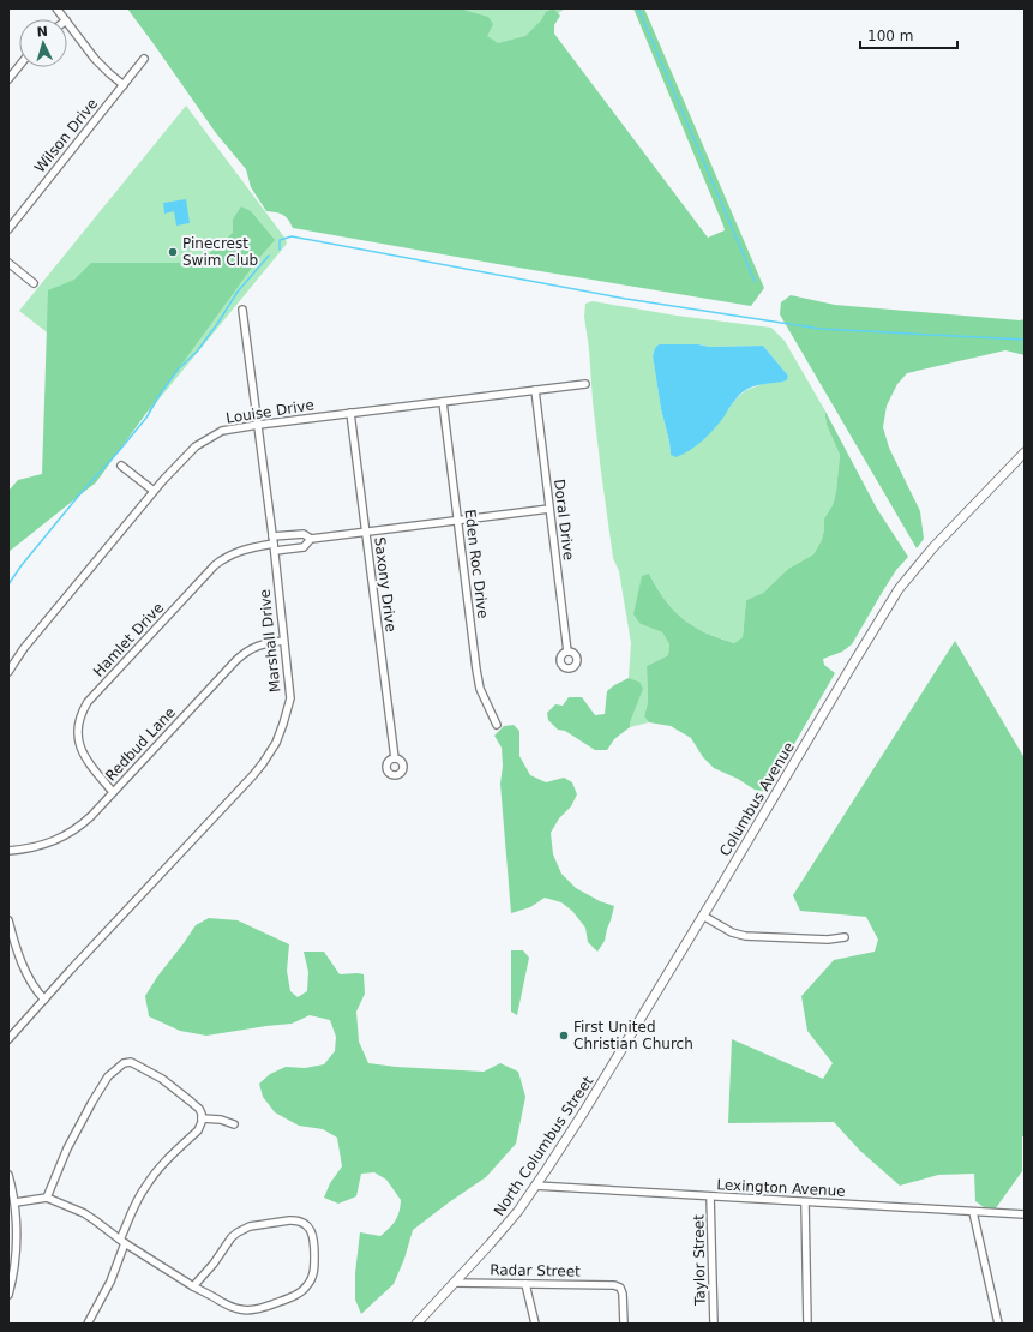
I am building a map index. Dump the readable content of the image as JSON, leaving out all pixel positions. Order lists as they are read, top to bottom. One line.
{"streets":{"main road":["Columbus Avenue","North Columbus Street"],"street":["Wilson Drive","Louise Drive","Doral Drive","Eden Roc Drive","Saxony Drive","Hamlet Drive","Marshall Drive","Redbud Lane","Lexington Avenue","Taylor Street","Radar Street"]},"crossings":[["Louise Drive","Doral Drive"],["Louise Drive","Eden Roc Drive"],["Louise Drive","Saxony Drive"],["Louise Drive","Marshall Drive"],["Doral Drive","Hamlet Drive"],["Eden Roc Drive","Hamlet Drive"],["Saxony Drive","Hamlet Drive"],["Hamlet Drive","Marshall Drive"],["Hamlet Drive","Redbud Lane"],["Marshall Drive","Redbud Lane"],["Columbus Avenue","North Columbus Street"],["North Columbus Street","Lexington Avenue"],["North Columbus Street","Radar Street"],["Lexington Avenue","Taylor Street"]],"places":["Pinecrest Swim Club","First United Christian Church"],"scale_bar":"100 m","north":"top"}
